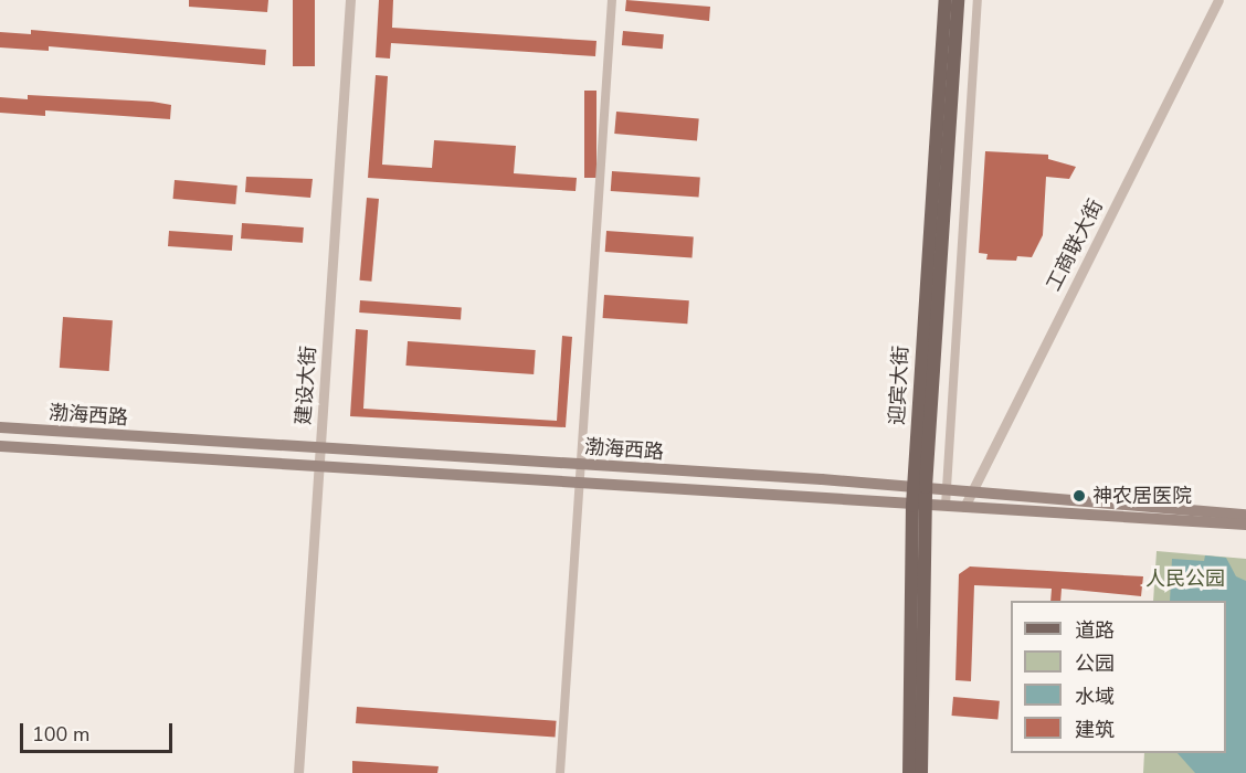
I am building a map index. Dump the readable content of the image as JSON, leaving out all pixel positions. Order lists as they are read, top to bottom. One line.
{"streets":{"main road":["迎宾大街","渤海西路"],"street":["工商联大街","建设大街"]},"crossings":[["工商联大街","渤海西路"],["建设大街","渤海西路"],["迎宾大街","渤海西路"]],"parks":["人民公园"],"places":["神农居医院"],"legend":["道路","公园","水域","建筑"],"scale_bar":"100 m"}
